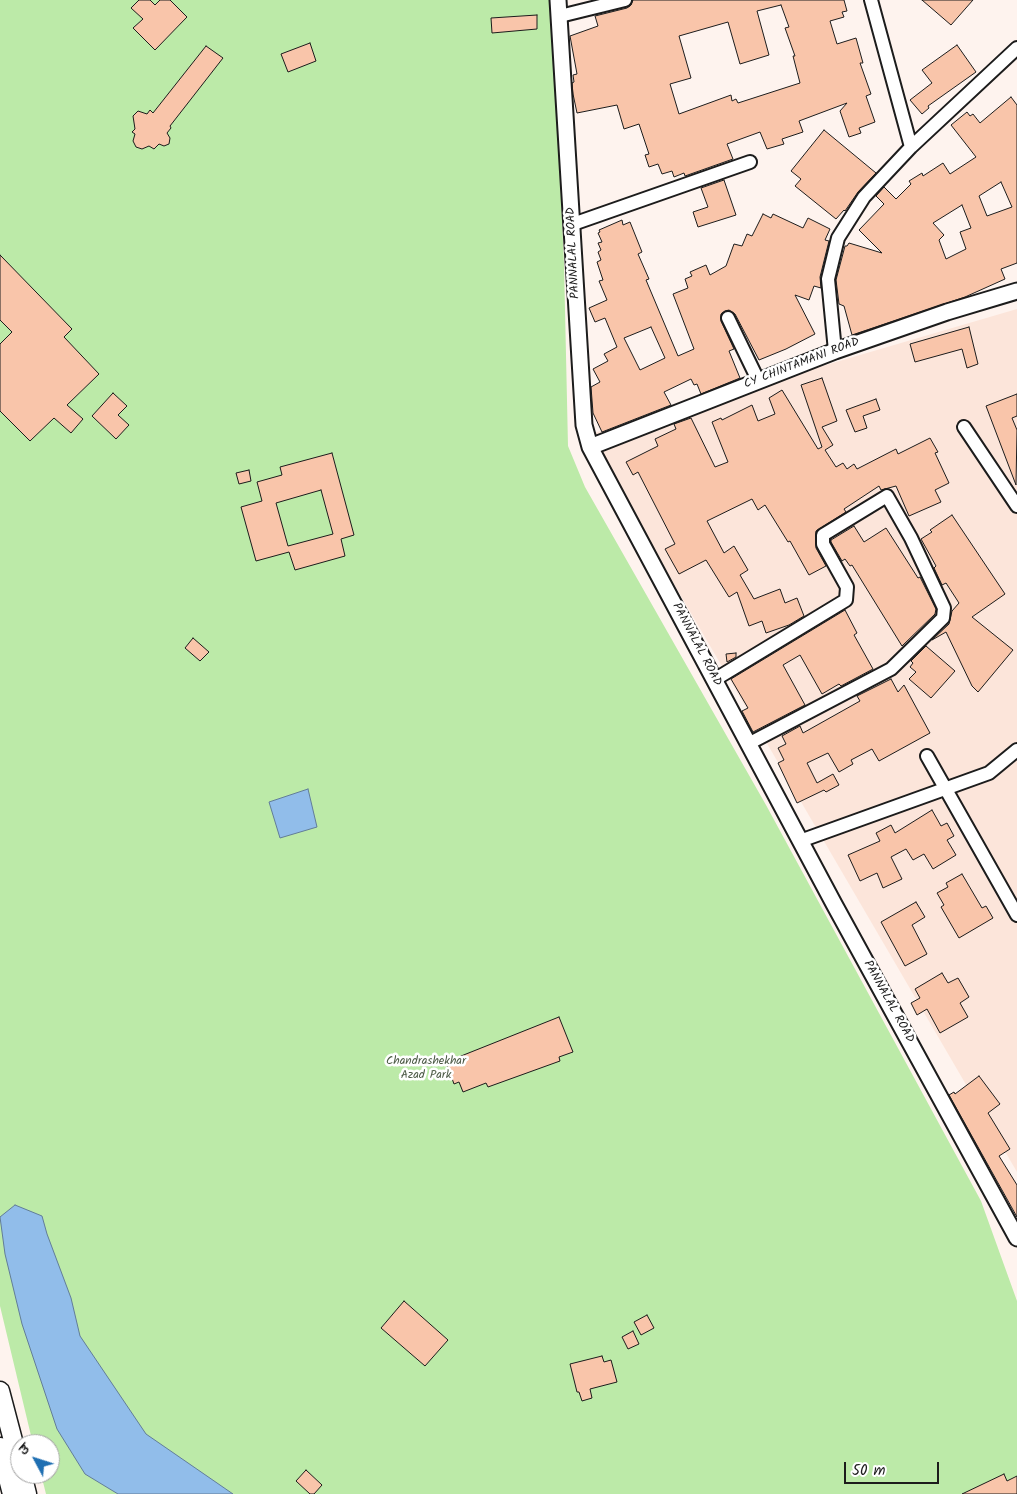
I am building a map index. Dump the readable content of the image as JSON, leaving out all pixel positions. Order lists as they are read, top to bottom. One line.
{"streets":{"street":["PANNALAL ROAD","CY CHINTAMANI ROAD"]},"crossings":[["PANNALAL ROAD","CY CHINTAMANI ROAD"]],"parks":["Chandrashekhar Azad Park"],"scale_bar":"50 m","north":"top left"}
